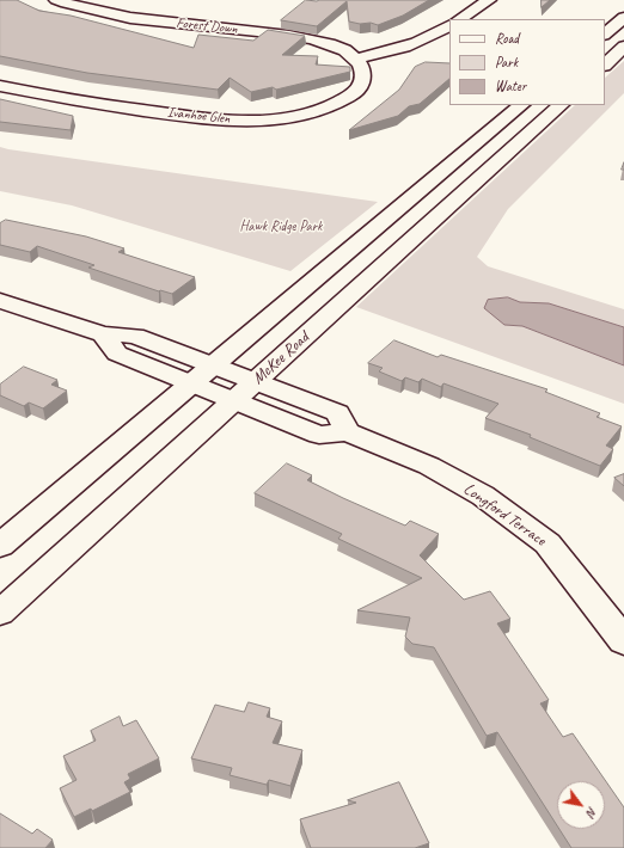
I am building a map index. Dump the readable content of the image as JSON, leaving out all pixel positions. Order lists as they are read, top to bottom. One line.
{"streets":{"street":["Forest Down","Ivanhoe Glen","McKee Road","Longford Terrace"]},"crossings":[["Forest Down","Ivanhoe Glen"],["McKee Road","Longford Terrace"]],"parks":["Hawk Ridge Park"],"legend":["Road","Park","Water"],"north":"bottom right"}
